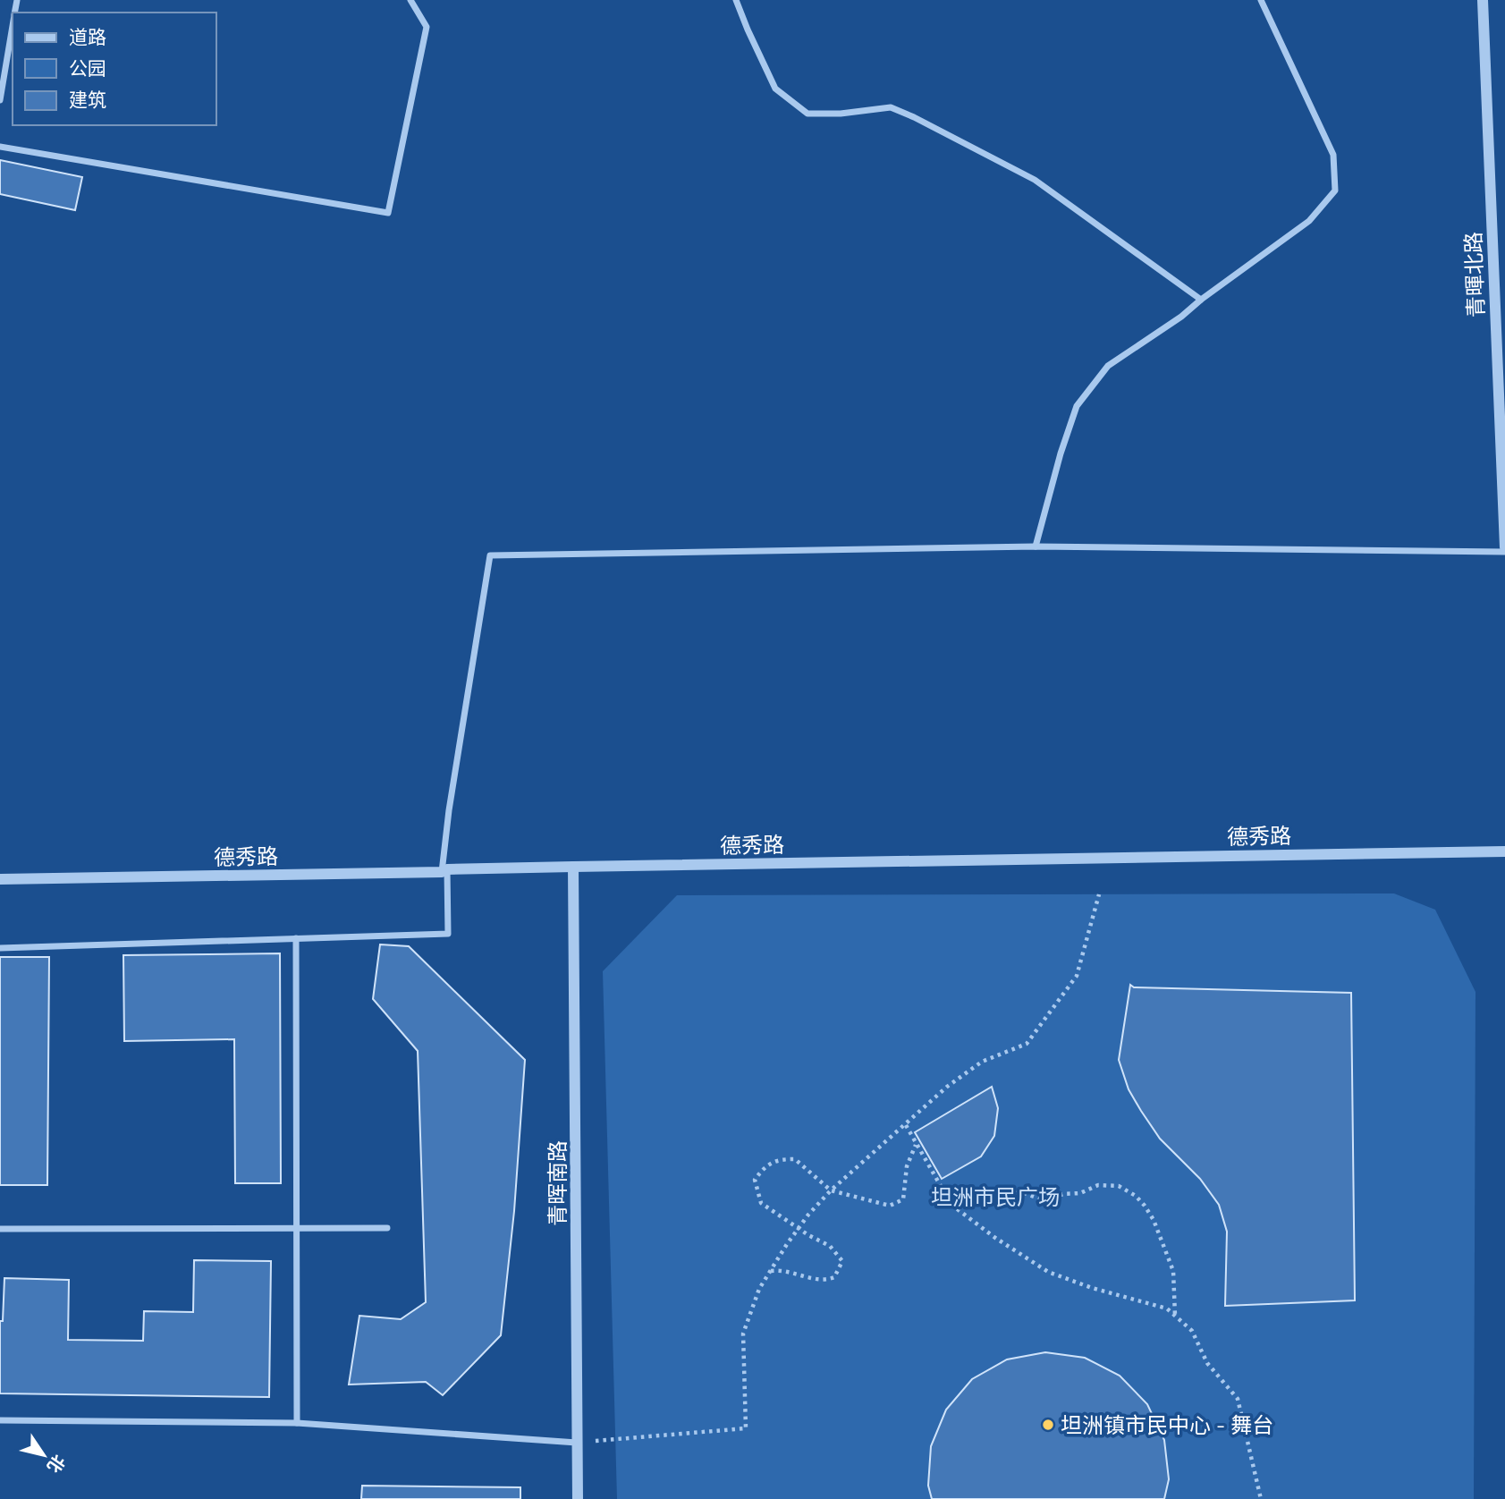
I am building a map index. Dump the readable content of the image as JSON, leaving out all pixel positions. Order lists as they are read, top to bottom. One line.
{"streets":{"street":["青暉北路","德秀路","青晖南路"]},"crossings":[["德秀路","青晖南路"]],"parks":["坦洲市民广场"],"places":["坦洲镇市民中心 - 舞台"],"legend":["道路","公园","建筑"],"north":"bottom right"}
